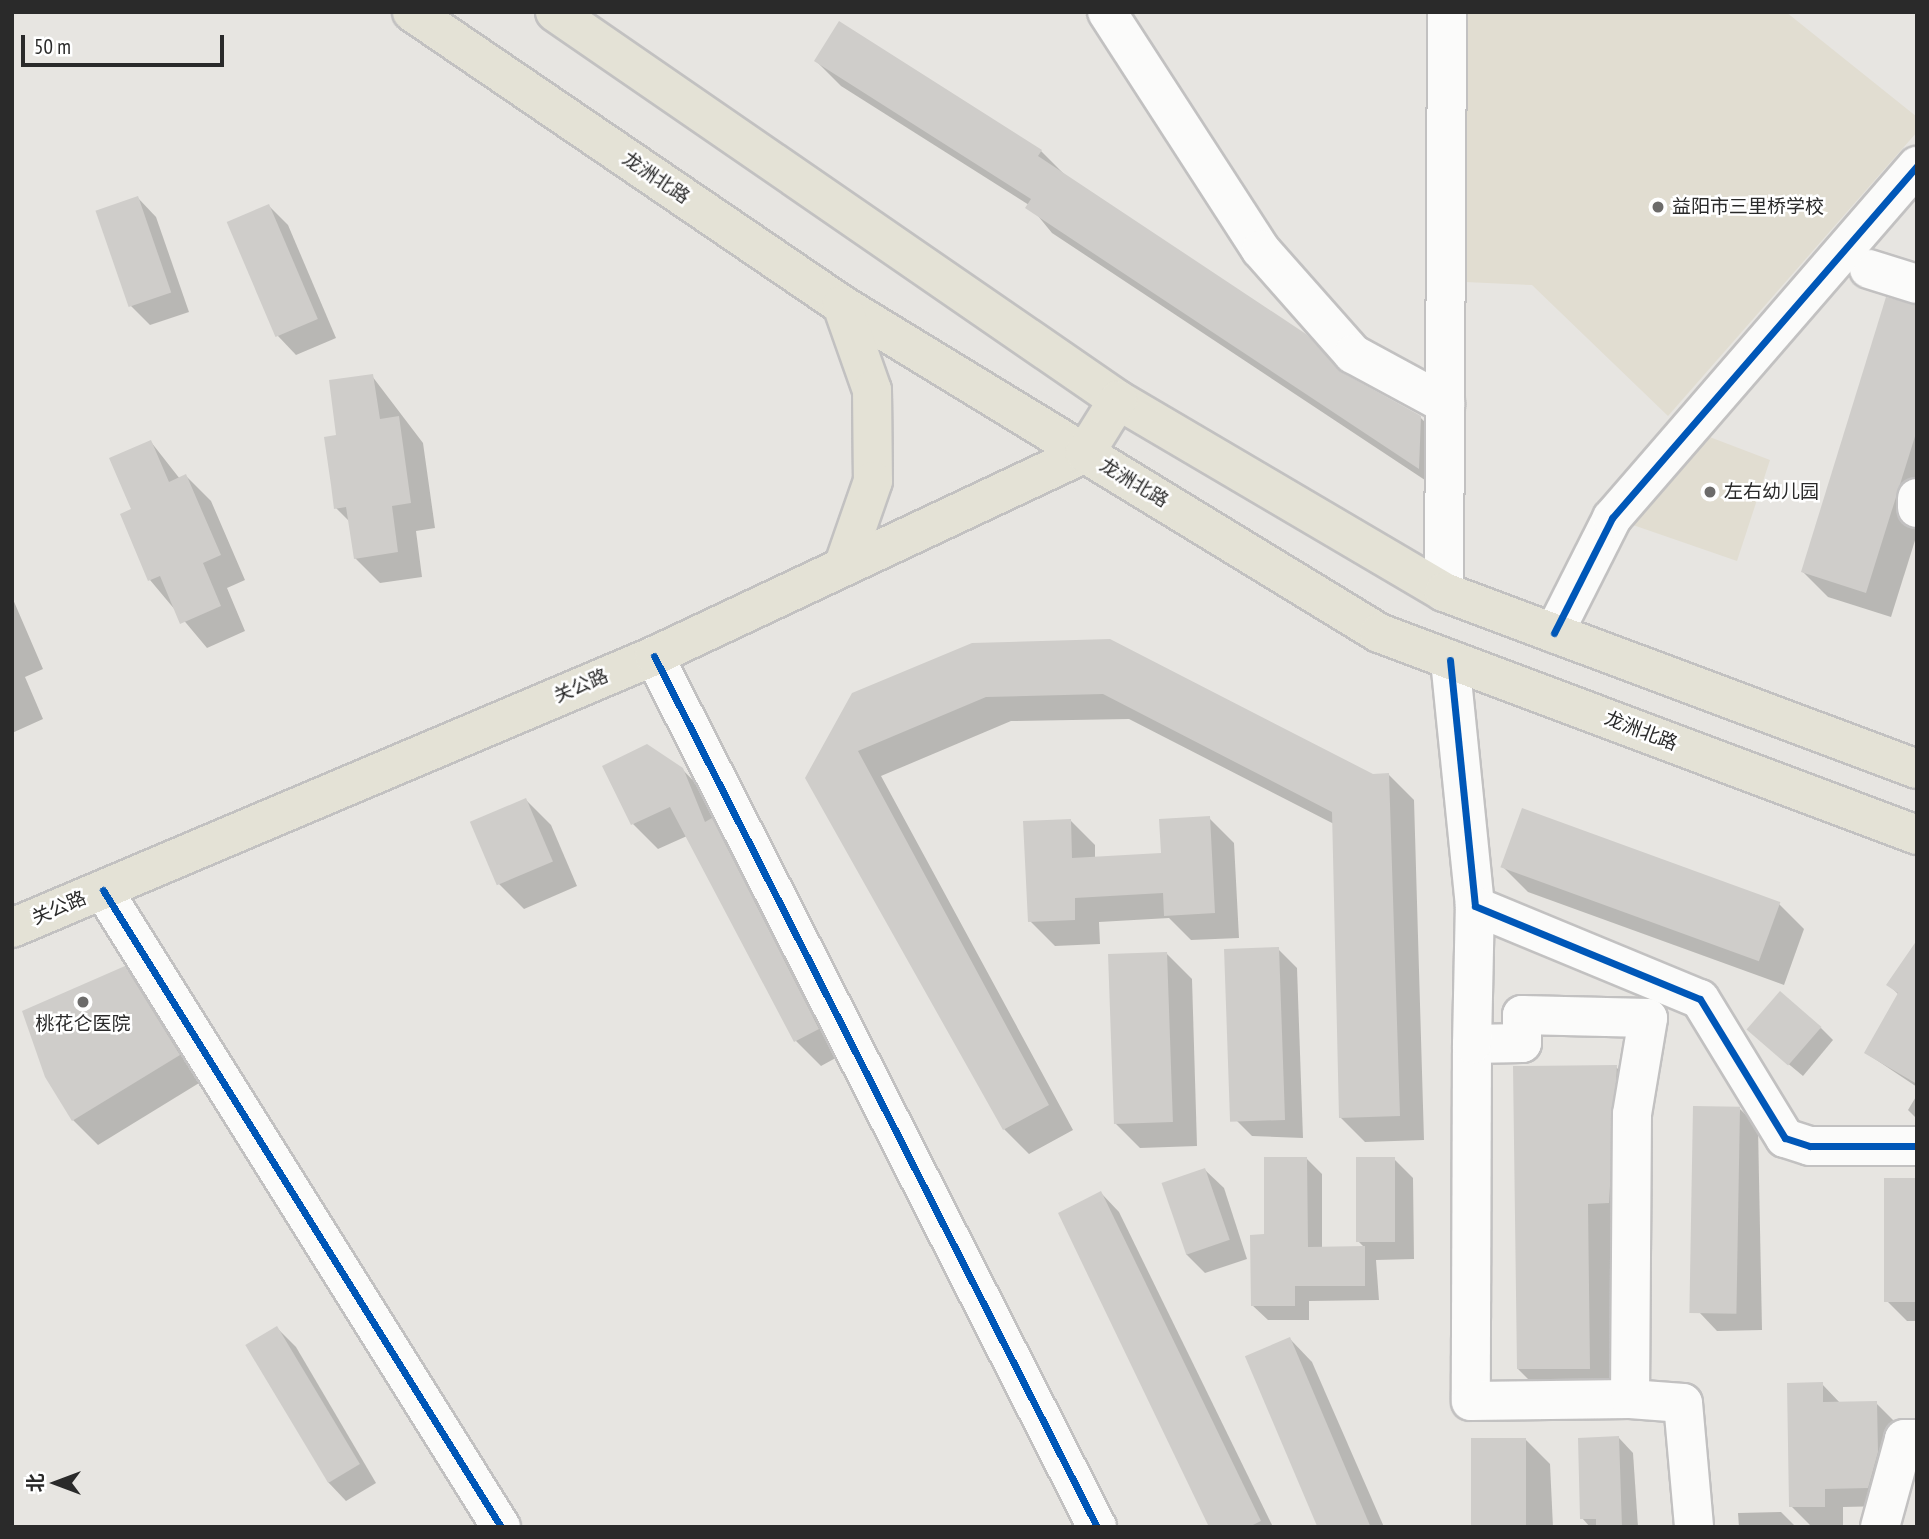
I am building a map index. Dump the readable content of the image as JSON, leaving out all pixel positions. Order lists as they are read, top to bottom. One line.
{"streets":{"main road":["龙洲北路","关公路"]},"crossings":[["龙洲北路","关公路"]],"places":["益阳市三里桥学校","左右幼儿园","桃花仑医院"],"scale_bar":"50 m","north":"left"}
